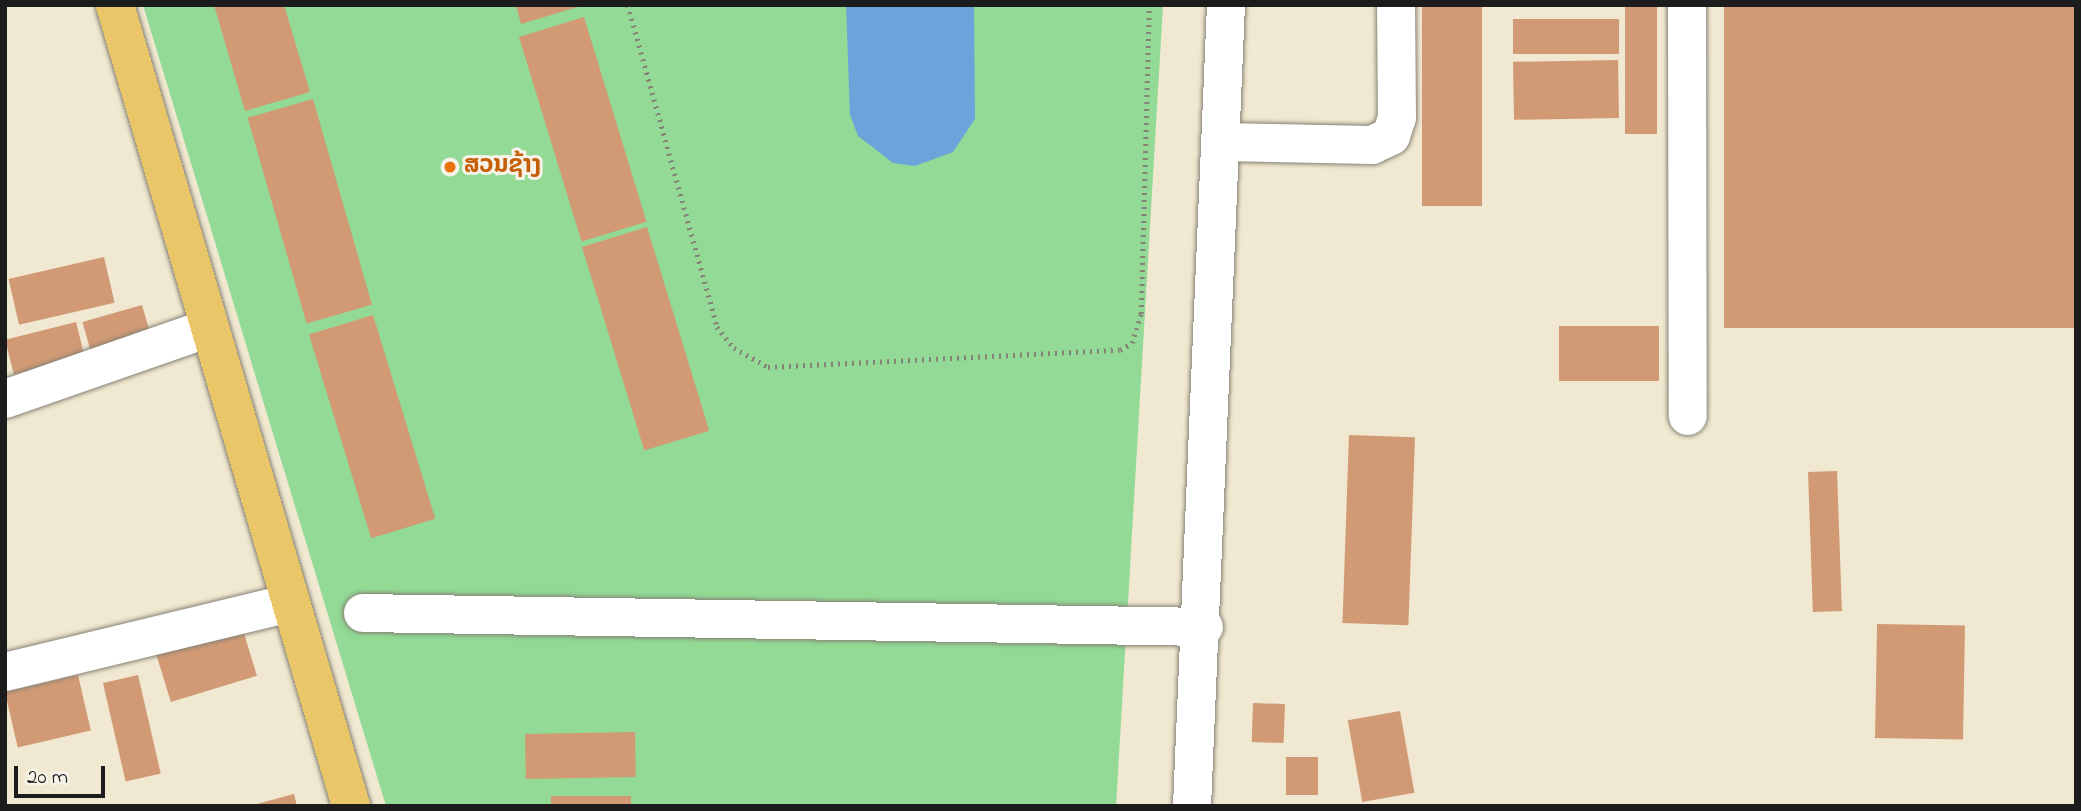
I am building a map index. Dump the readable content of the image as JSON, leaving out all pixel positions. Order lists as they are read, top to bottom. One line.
{"places":["ສວນຊ້າງ"],"scale_bar":"20 m"}
